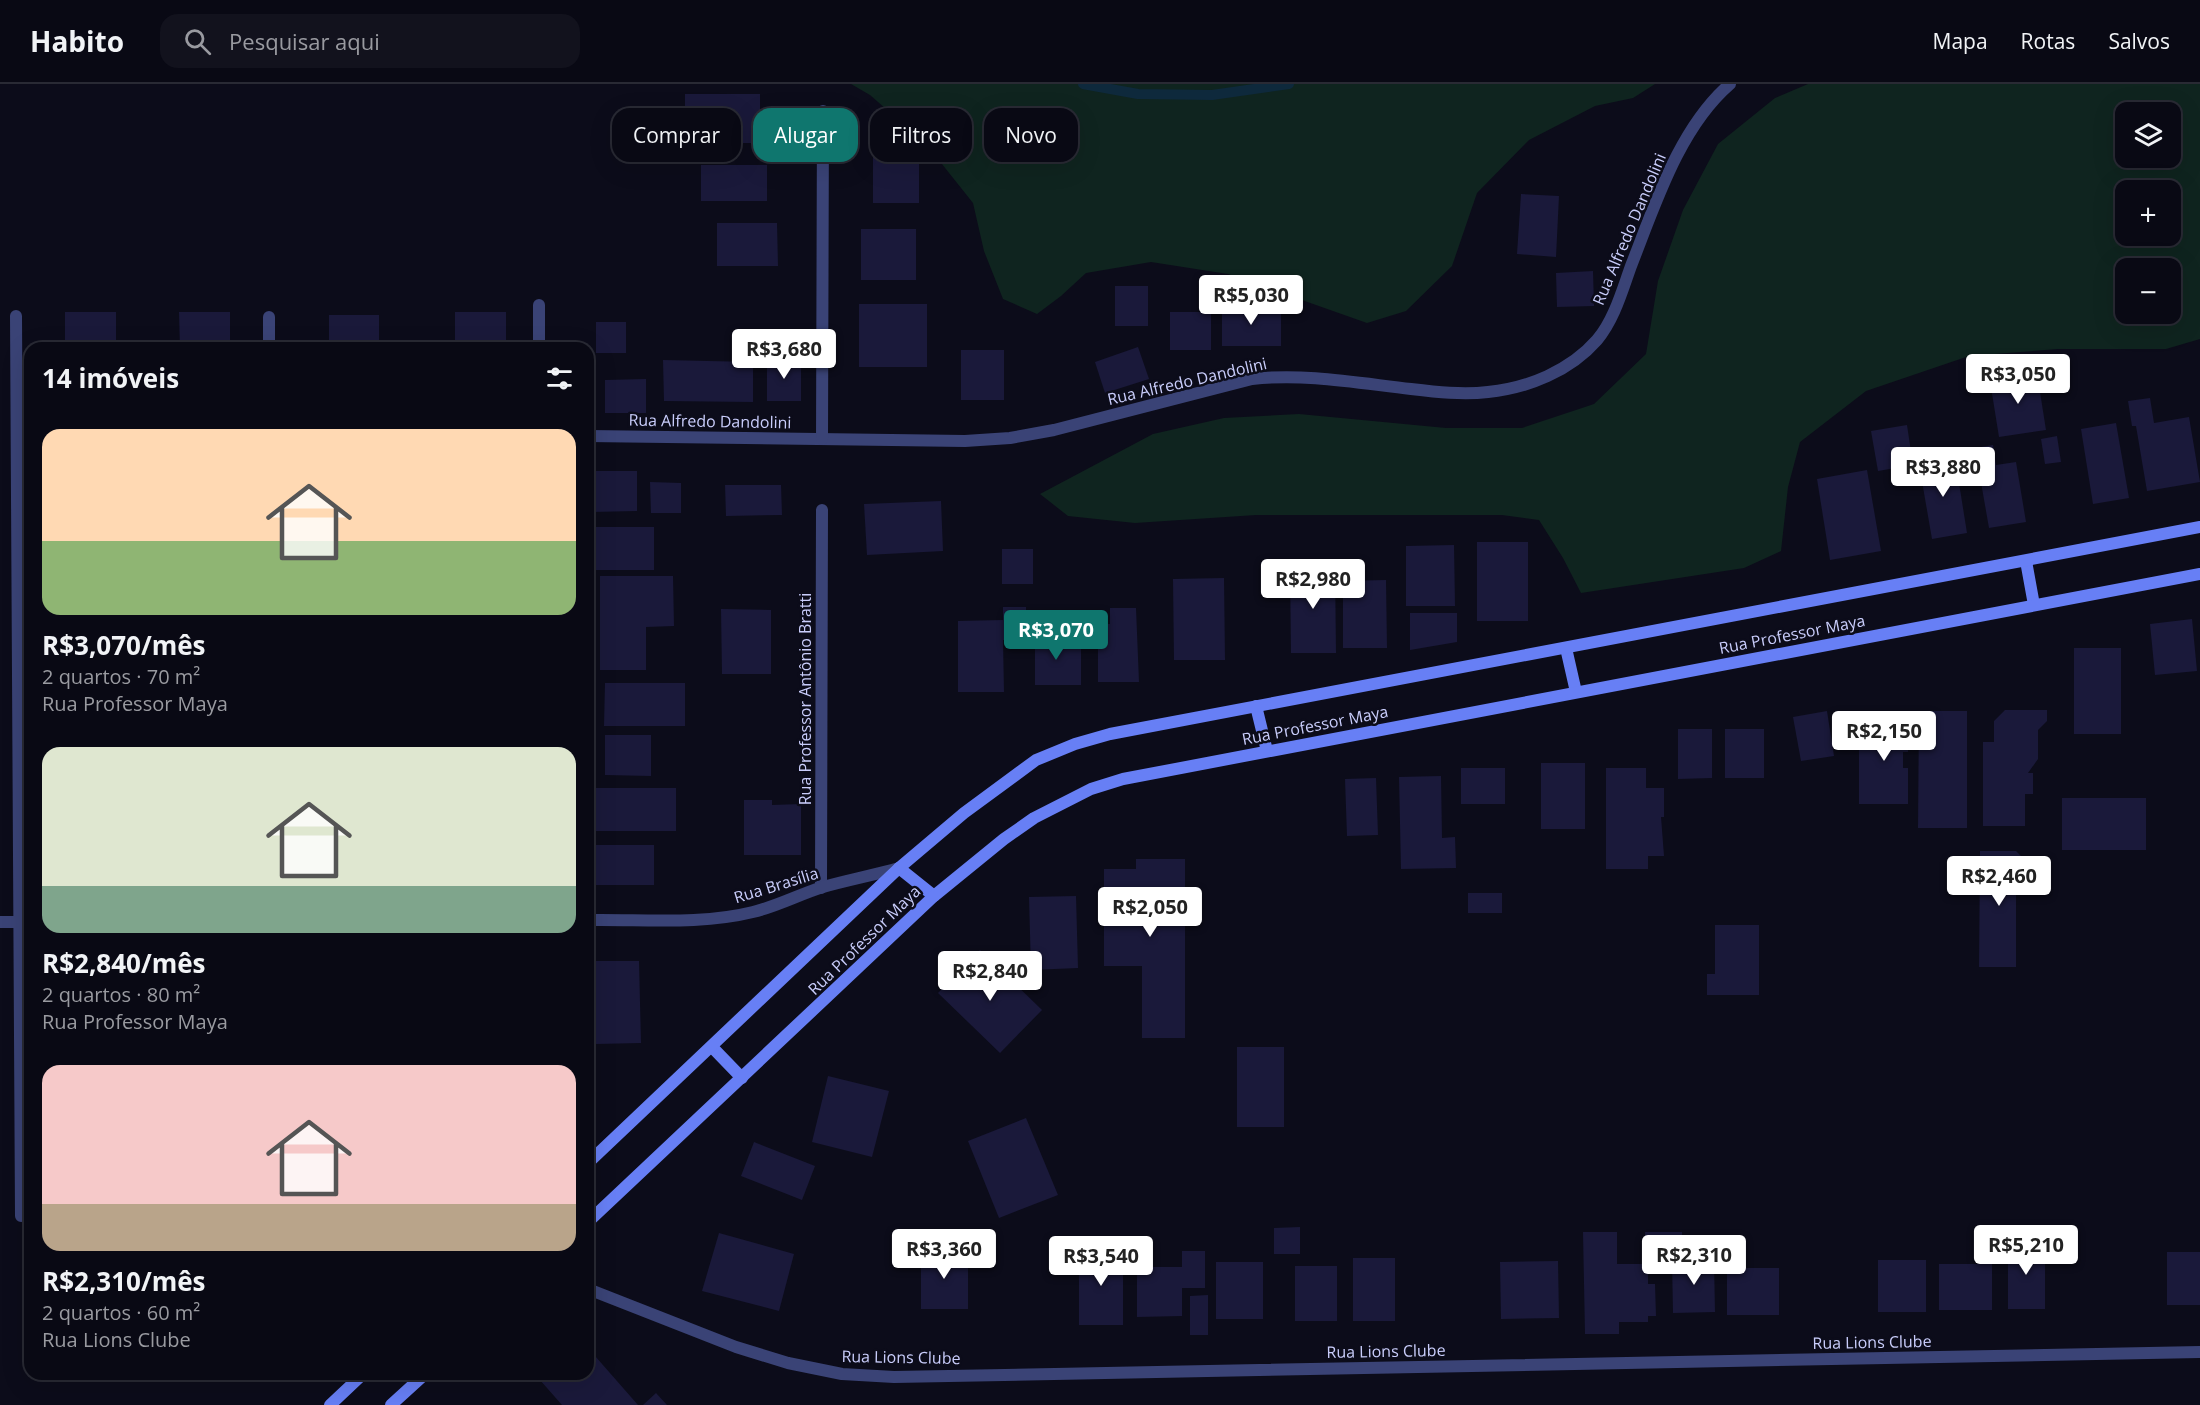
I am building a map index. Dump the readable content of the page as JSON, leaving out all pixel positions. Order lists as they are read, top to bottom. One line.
{"streets":{"main road":["Rua Professor Maya"],"street":["Rua Alfredo Dandolini","Rua Professor Antônio Bratti","Rua Brasília","Rua Lions Clube"]},"crossings":[["Rua Professor Maya","Rua Brasília"],["Rua Professor Antônio Bratti","Rua Brasília"]],"page":{"header":"Habito","search":"Pesquisar aqui","nav":["Mapa","Rotas","Salvos"],"map_buttons":["+","−"],"chip":["Comprar","Alugar","Filtros","Novo"],"price":["R$5,030","R$3,680","R$3,050","R$3,880","R$2,980","R$3,070","R$2,150","R$2,460","R$2,050","R$2,840","R$5,210","R$3,360","R$2,310","R$3,540"],"heading":"14 imóveis","list":[{"name":"R$3,070/mês","note":"2 quartos · 70 m² · Rua Professor Maya"},{"name":"R$2,840/mês","note":"2 quartos · 80 m² · Rua Professor Maya"},{"name":"R$2,310/mês","note":"2 quartos · 60 m² · Rua Lions Clube"}]}}
